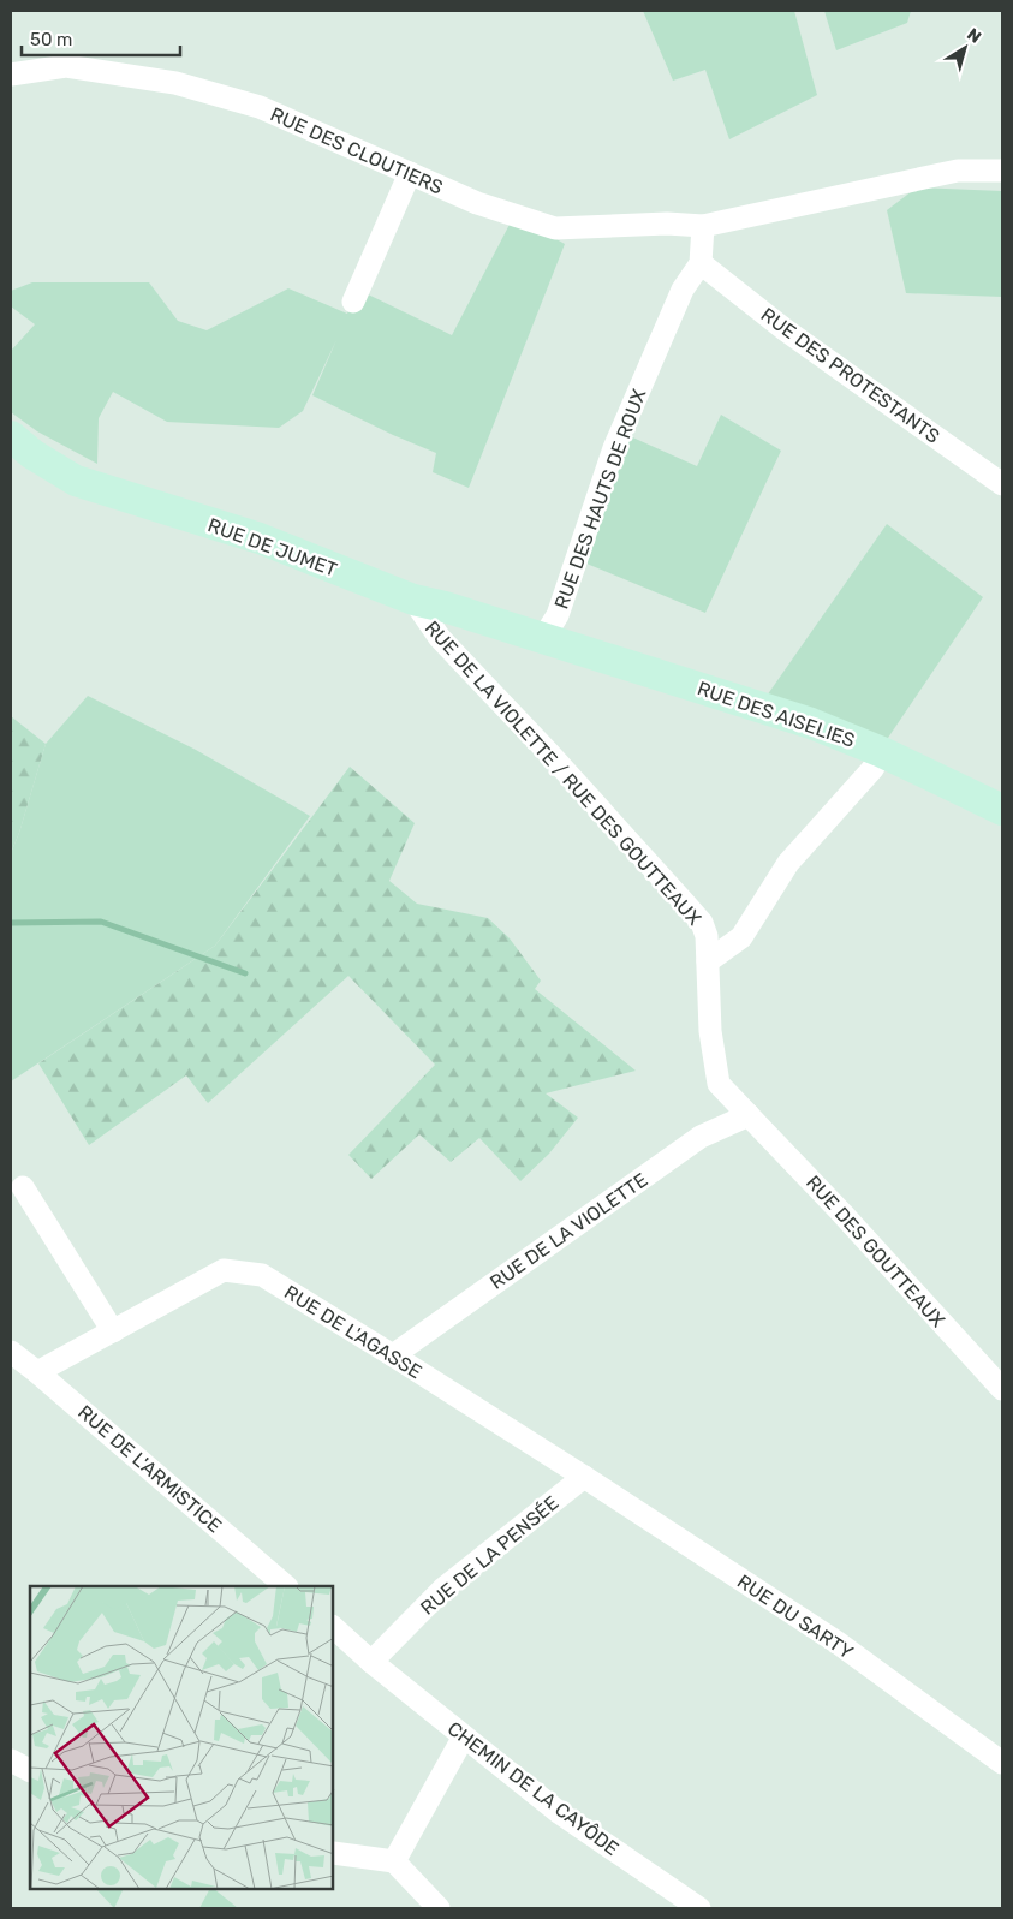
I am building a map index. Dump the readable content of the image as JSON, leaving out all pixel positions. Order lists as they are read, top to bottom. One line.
{"streets":{"street":["RUE DES CLOUTIERS","RUE DES PROTESTANTS","RUE DES HAUTS DE ROUX","RUE DE JUMET","RUE DES AISELIES","RUE DE LA VIOLETTE / RUE DES GOUTTEAUX","RUE DE LA VIOLETTE","RUE DES GOUTTEAUX","RUE DE L'AGASSE","RUE DE L'ARMISTICE","RUE DE LA PENSÉE","RUE DU SARTY","CHEMIN DE LA CAYÔDE"]},"crossings":[["RUE DES PROTESTANTS","RUE DES HAUTS DE ROUX"],["RUE DES HAUTS DE ROUX","RUE DE JUMET"],["RUE DES HAUTS DE ROUX","RUE DES AISELIES"],["RUE DE JUMET","RUE DES AISELIES"],["RUE DE JUMET","RUE DE LA VIOLETTE / RUE DES GOUTTEAUX"],["RUE DE LA VIOLETTE / RUE DES GOUTTEAUX","RUE DE LA VIOLETTE"],["RUE DE LA VIOLETTE / RUE DES GOUTTEAUX","RUE DES GOUTTEAUX"],["RUE DE LA VIOLETTE","RUE DES GOUTTEAUX"],["RUE DE LA VIOLETTE","RUE DE L'AGASSE"],["RUE DE L'AGASSE","RUE DE L'ARMISTICE"],["RUE DE L'AGASSE","RUE DE LA PENSÉE"],["RUE DE L'AGASSE","RUE DU SARTY"],["RUE DE LA PENSÉE","RUE DU SARTY"],["RUE DE LA PENSÉE","CHEMIN DE LA CAYÔDE"]],"scale_bar":"50 m","north":"top right"}
